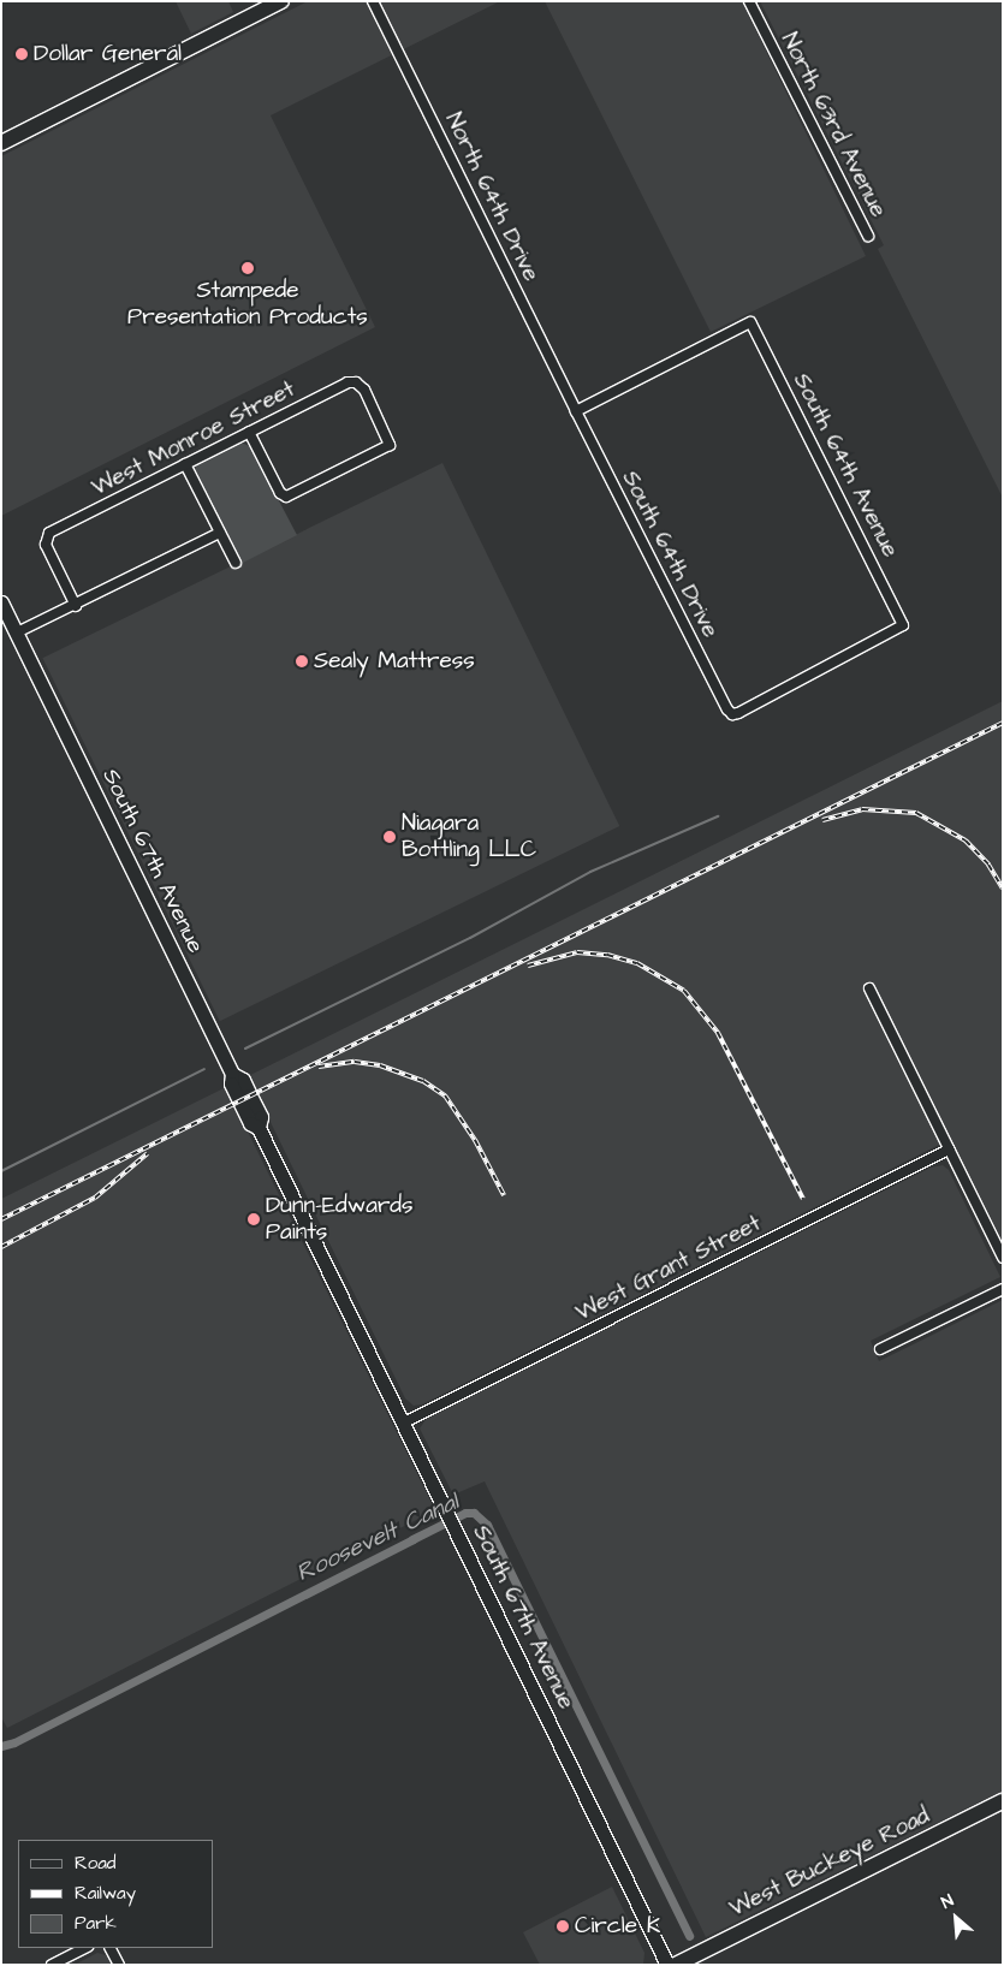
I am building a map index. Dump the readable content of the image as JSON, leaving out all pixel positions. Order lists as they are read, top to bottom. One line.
{"streets":{"main road":["South 67th Avenue","West Buckeye Road"],"street":["North 63rd Avenue","North 64th Drive","West Monroe Street","South 64th Avenue","South 64th Drive","West Grant Street"]},"crossings":[["North 64th Drive","South 64th Avenue"],["North 64th Drive","South 64th Drive"],["South 64th Avenue","South 64th Drive"],["South 67th Avenue","West Grant Street"]],"water":["Roosevelt Canal"],"places":["Dollar General","Stampede Presentation Products","Sealy Mattress","Niagara Bottling LLC","Dunn-Edwards Paints","Circle K"],"legend":["Road","Railway","Park"],"north":"top left"}
